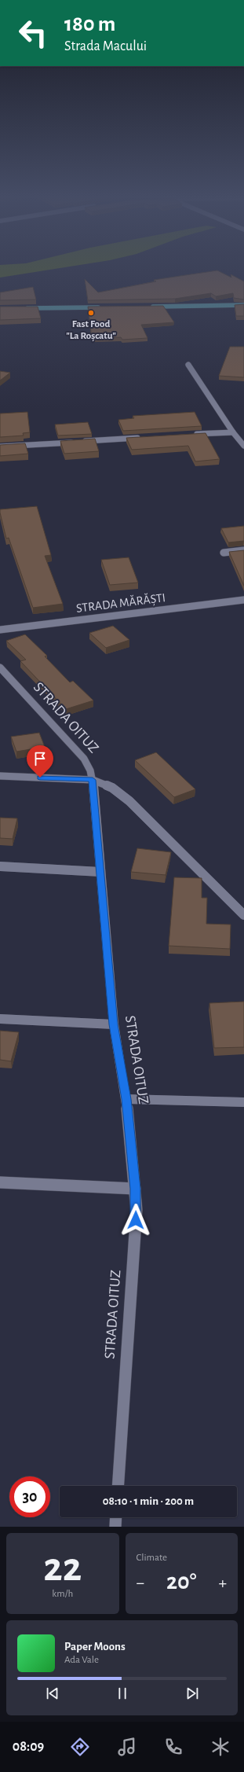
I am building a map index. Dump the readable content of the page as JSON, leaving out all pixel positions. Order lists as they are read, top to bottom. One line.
{"streets":{"street":["STRADA MĂRĂȘTI","STRADA OITUZ"]},"places":["Fast Food \"La Roșcatu\""],"page":{"turn":["180 m","Strada Macului"],"limit":"30","trip":"08:10 · 1 min · 200 m","tile":[["22","km/h"],"Climate"],"heat":["−","20°","+"],"song":["Paper Moons","Ada Vale"],"tabs":"08:09"}}
